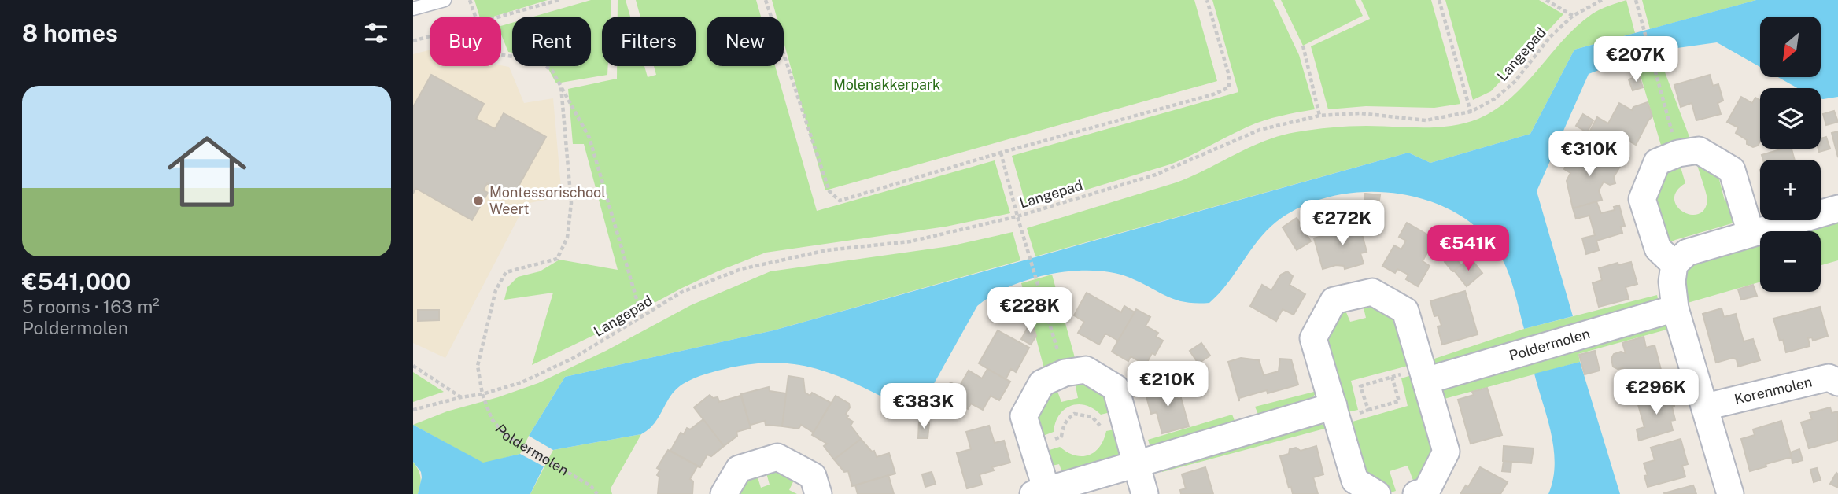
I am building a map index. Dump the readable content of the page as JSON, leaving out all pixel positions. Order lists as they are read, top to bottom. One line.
{"streets":{"street":["Poldermolen","Korenmolen"],"path":["Langepad"]},"crossings":[["Langepad","Poldermolen"]],"parks":["Molenakkerpark"],"places":["Montessorischool Weert"],"north":"bottom left","page":{"heading":"8 homes","map_buttons":["+","−"],"chip":["Buy","Rent","Filters","New"],"price":["€207K","€310K","€272K","€541K","€228K","€210K","€296K","€383K"],"list":[{"name":"€541,000","note":"5 rooms · 163 m² · Poldermolen"}]}}
